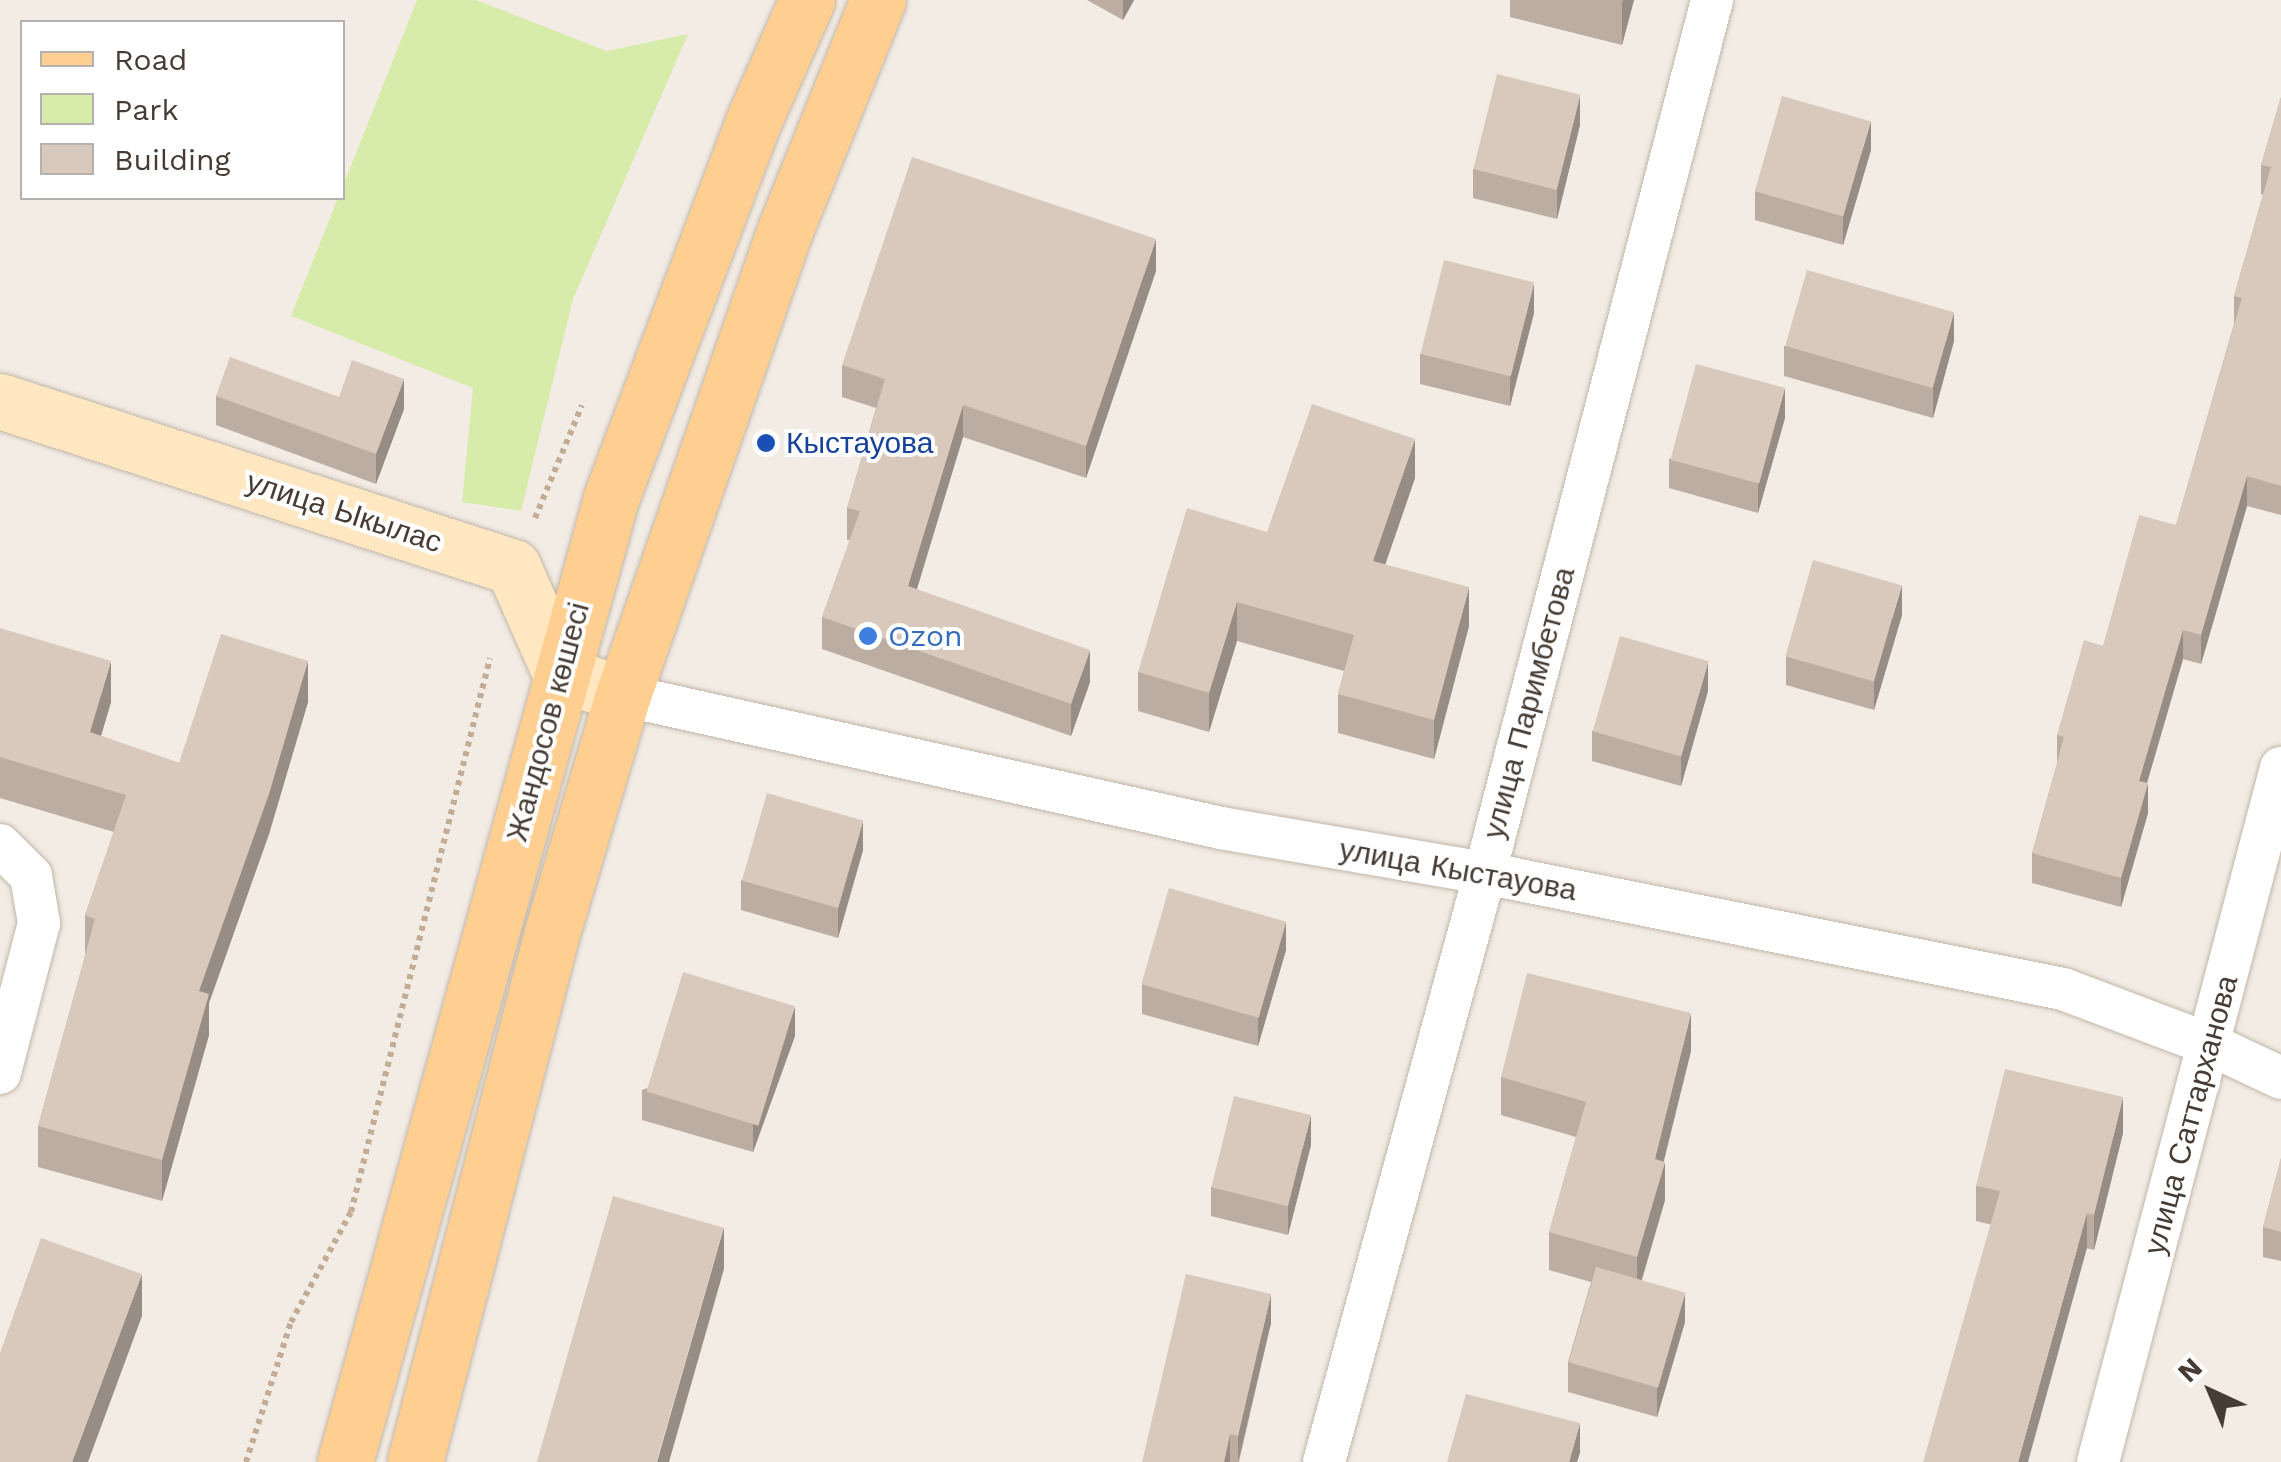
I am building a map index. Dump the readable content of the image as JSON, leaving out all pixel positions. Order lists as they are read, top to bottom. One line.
{"streets":{"main road":["Жандосов көшесі"],"street":["улица Ыкылас","улица Паримбетова","улица Кыстауова","улица Саттарханова"]},"crossings":[["улица Ыкылас","Жандосов көшесі"],["улица Паримбетова","улица Кыстауова"],["Жандосов көшесі","улица Кыстауова"],["улица Кыстауова","улица Саттарханова"]],"places":["Кыстауова","Ozon"],"legend":["Road","Park","Building"],"north":"top left"}
